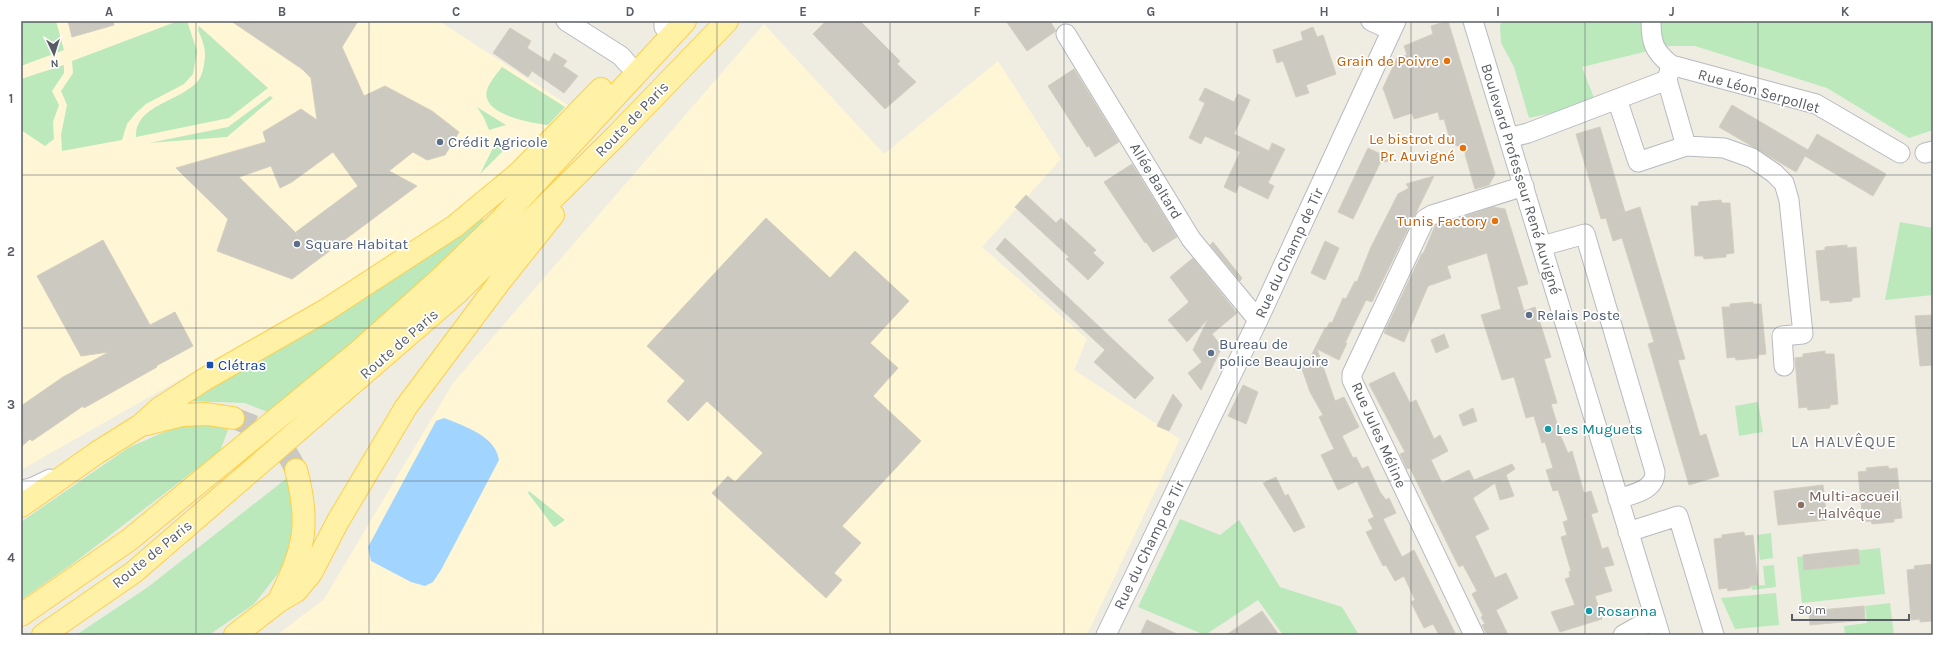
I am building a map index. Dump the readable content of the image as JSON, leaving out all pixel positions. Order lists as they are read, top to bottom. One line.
{"streets":{"main road":["Route de Paris"],"street":["Rue Léon Serpollet","Boulevard Professeur René Auvigné","Allée Baltard","Rue du Champ de Tir","Rue Jules Méline"]},"crossings":[["Boulevard Professeur René Auvigné","Rue Jules Méline"],["Allée Baltard","Rue du Champ de Tir"]],"districts":["LA HALVÊQUE"],"places":{"other":["Grain de Poivre","Crédit Agricole","Le bistrot du Pr. Auvigné","Tunis Factory","Square Habitat","Relais Poste","Bureau de police Beaujoire","Les Muguets","Multi-accueil - Halvêque","Rosanna"],"transit":["Clétras"]},"scale_bar":"50 m","north":"bottom","grid":{"columns":["A","B","C","D","E","F","G","H","I","J","K"],"rows":["1","2","3","4"]}}
